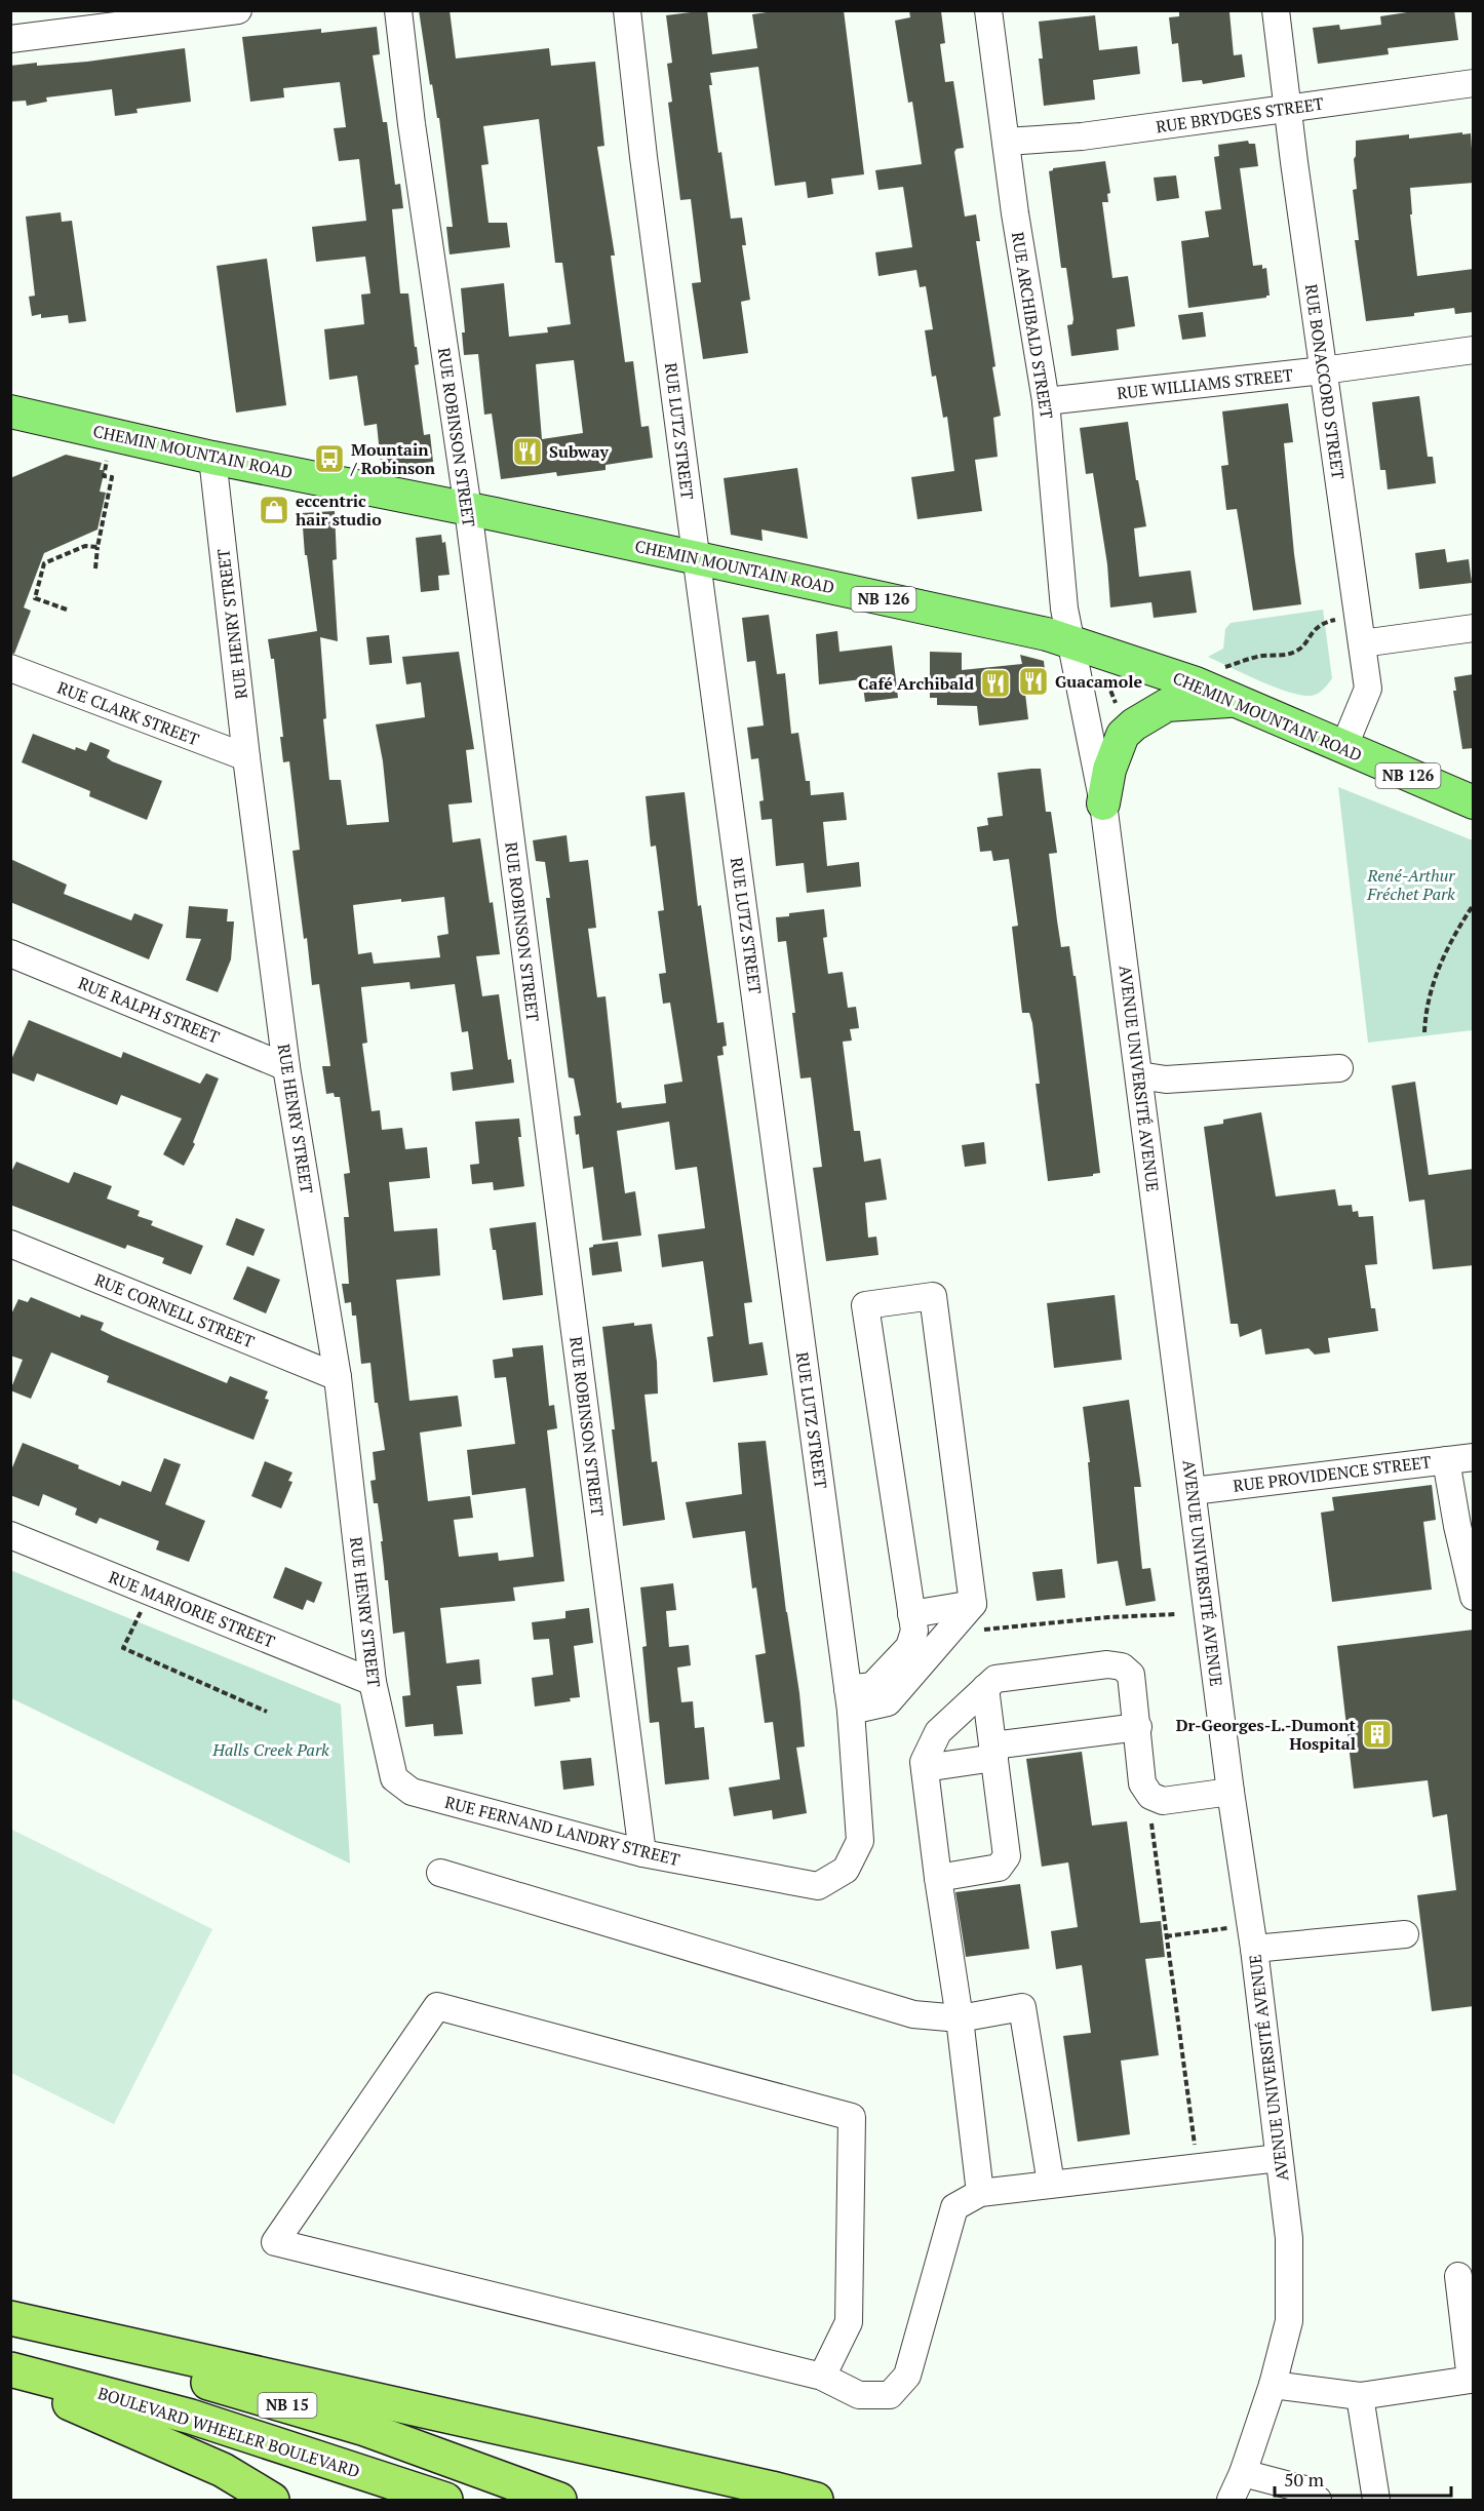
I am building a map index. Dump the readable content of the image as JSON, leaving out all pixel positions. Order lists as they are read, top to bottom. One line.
{"streets":{"highway":["NB 15","BOULEVARD WHEELER BOULEVARD"],"main road":["CHEMIN MOUNTAIN ROAD","NB 126"],"street":["RUE BRYDGES STREET","RUE ARCHIBALD STREET","RUE BONACCORD STREET","RUE WILLIAMS STREET","RUE LUTZ STREET","RUE ROBINSON STREET","RUE HENRY STREET","RUE CLARK STREET","RUE RALPH STREET","AVENUE UNIVERSITÉ AVENUE","RUE CORNELL STREET","RUE PROVIDENCE STREET","RUE MARJORIE STREET","RUE FERNAND LANDRY STREET"]},"crossings":[["RUE BRYDGES STREET","RUE ARCHIBALD STREET"],["RUE BRYDGES STREET","RUE BONACCORD STREET"],["RUE ARCHIBALD STREET","RUE WILLIAMS STREET"],["RUE ARCHIBALD STREET","CHEMIN MOUNTAIN ROAD"],["RUE ARCHIBALD STREET","AVENUE UNIVERSITÉ AVENUE"],["RUE BONACCORD STREET","RUE WILLIAMS STREET"],["RUE BONACCORD STREET","CHEMIN MOUNTAIN ROAD"],["RUE LUTZ STREET","CHEMIN MOUNTAIN ROAD"],["RUE LUTZ STREET","RUE FERNAND LANDRY STREET"],["RUE ROBINSON STREET","CHEMIN MOUNTAIN ROAD"],["RUE ROBINSON STREET","RUE FERNAND LANDRY STREET"],["CHEMIN MOUNTAIN ROAD","RUE HENRY STREET"],["CHEMIN MOUNTAIN ROAD","AVENUE UNIVERSITÉ AVENUE"],["RUE HENRY STREET","RUE CLARK STREET"],["RUE HENRY STREET","RUE RALPH STREET"],["RUE HENRY STREET","RUE CORNELL STREET"],["RUE HENRY STREET","RUE MARJORIE STREET"],["RUE HENRY STREET","RUE FERNAND LANDRY STREET"],["AVENUE UNIVERSITÉ AVENUE","RUE PROVIDENCE STREET"]],"parks":["René-Arthur Fréchet Park","Halls Creek Park"],"places":{"restaurant":["Subway","Guacamole","Café Archibald"],"bus stop":["Mountain / Robinson"],"shop":["eccentric hair studio"],"building":["Dr-Georges-L.-Dumont Hospital"]},"scale_bar":"50 m"}
